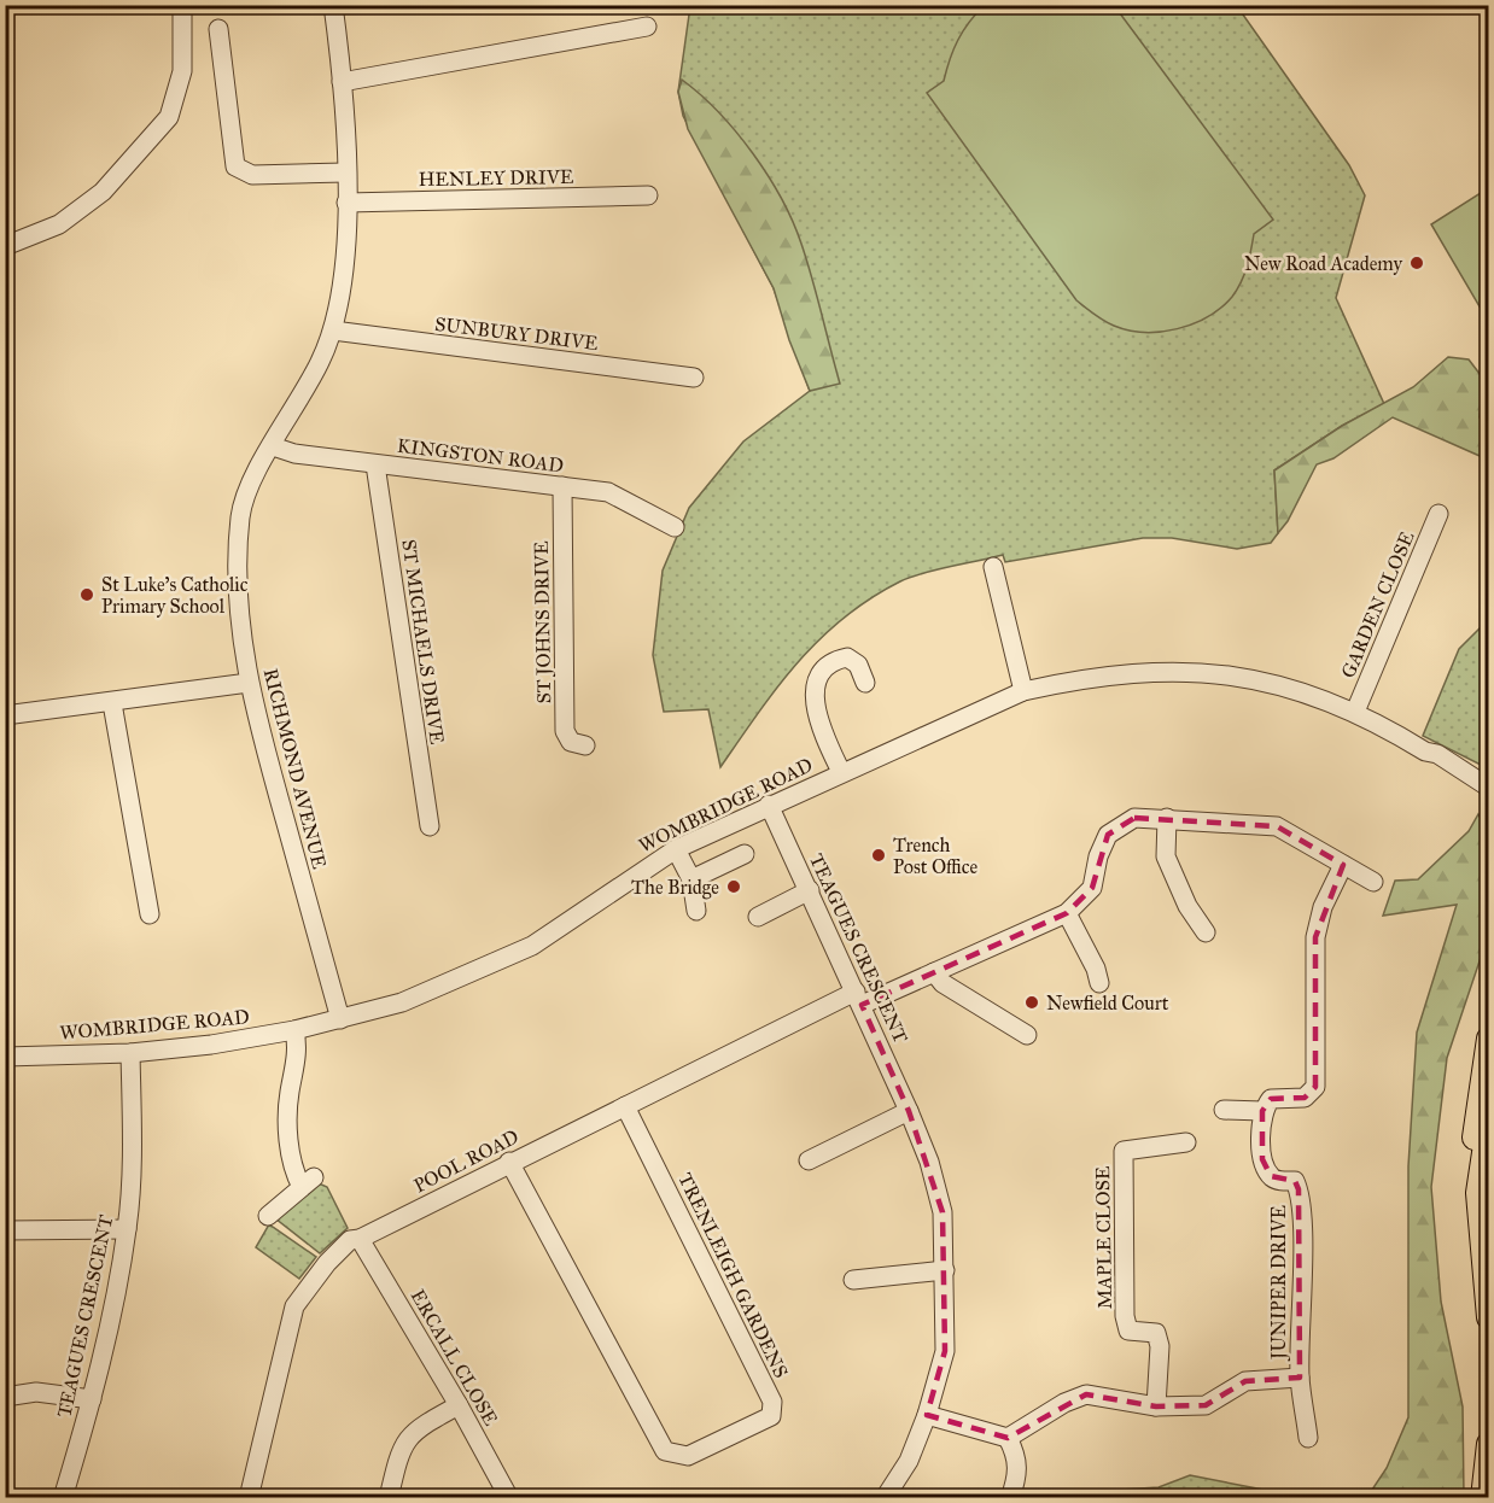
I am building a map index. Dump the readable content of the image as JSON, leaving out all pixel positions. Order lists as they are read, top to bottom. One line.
{"streets":{"street":["HENLEY DRIVE","SUNBURY DRIVE","KINGSTON ROAD","GARDEN CLOSE","ST JOHNS DRIVE","ST MICHAELS DRIVE","RICHMOND AVENUE","WOMBRIDGE ROAD","TEAGUES CRESCENT","POOL ROAD","MAPLE CLOSE","TRENLEIGH GARDENS","JUNIPER DRIVE","ERCALL CLOSE"]},"crossings":[["HENLEY DRIVE","RICHMOND AVENUE"],["SUNBURY DRIVE","RICHMOND AVENUE"],["KINGSTON ROAD","ST JOHNS DRIVE"],["KINGSTON ROAD","ST MICHAELS DRIVE"],["KINGSTON ROAD","RICHMOND AVENUE"],["GARDEN CLOSE","WOMBRIDGE ROAD"],["RICHMOND AVENUE","WOMBRIDGE ROAD"],["WOMBRIDGE ROAD","TEAGUES CRESCENT"],["TEAGUES CRESCENT","POOL ROAD"],["POOL ROAD","TRENLEIGH GARDENS"],["POOL ROAD","ERCALL CLOSE"],["MAPLE CLOSE","JUNIPER DRIVE"]],"places":["New Road Academy","St Luke's Catholic Primary School","Trench Post Office","The Bridge","Newfield Court"]}
